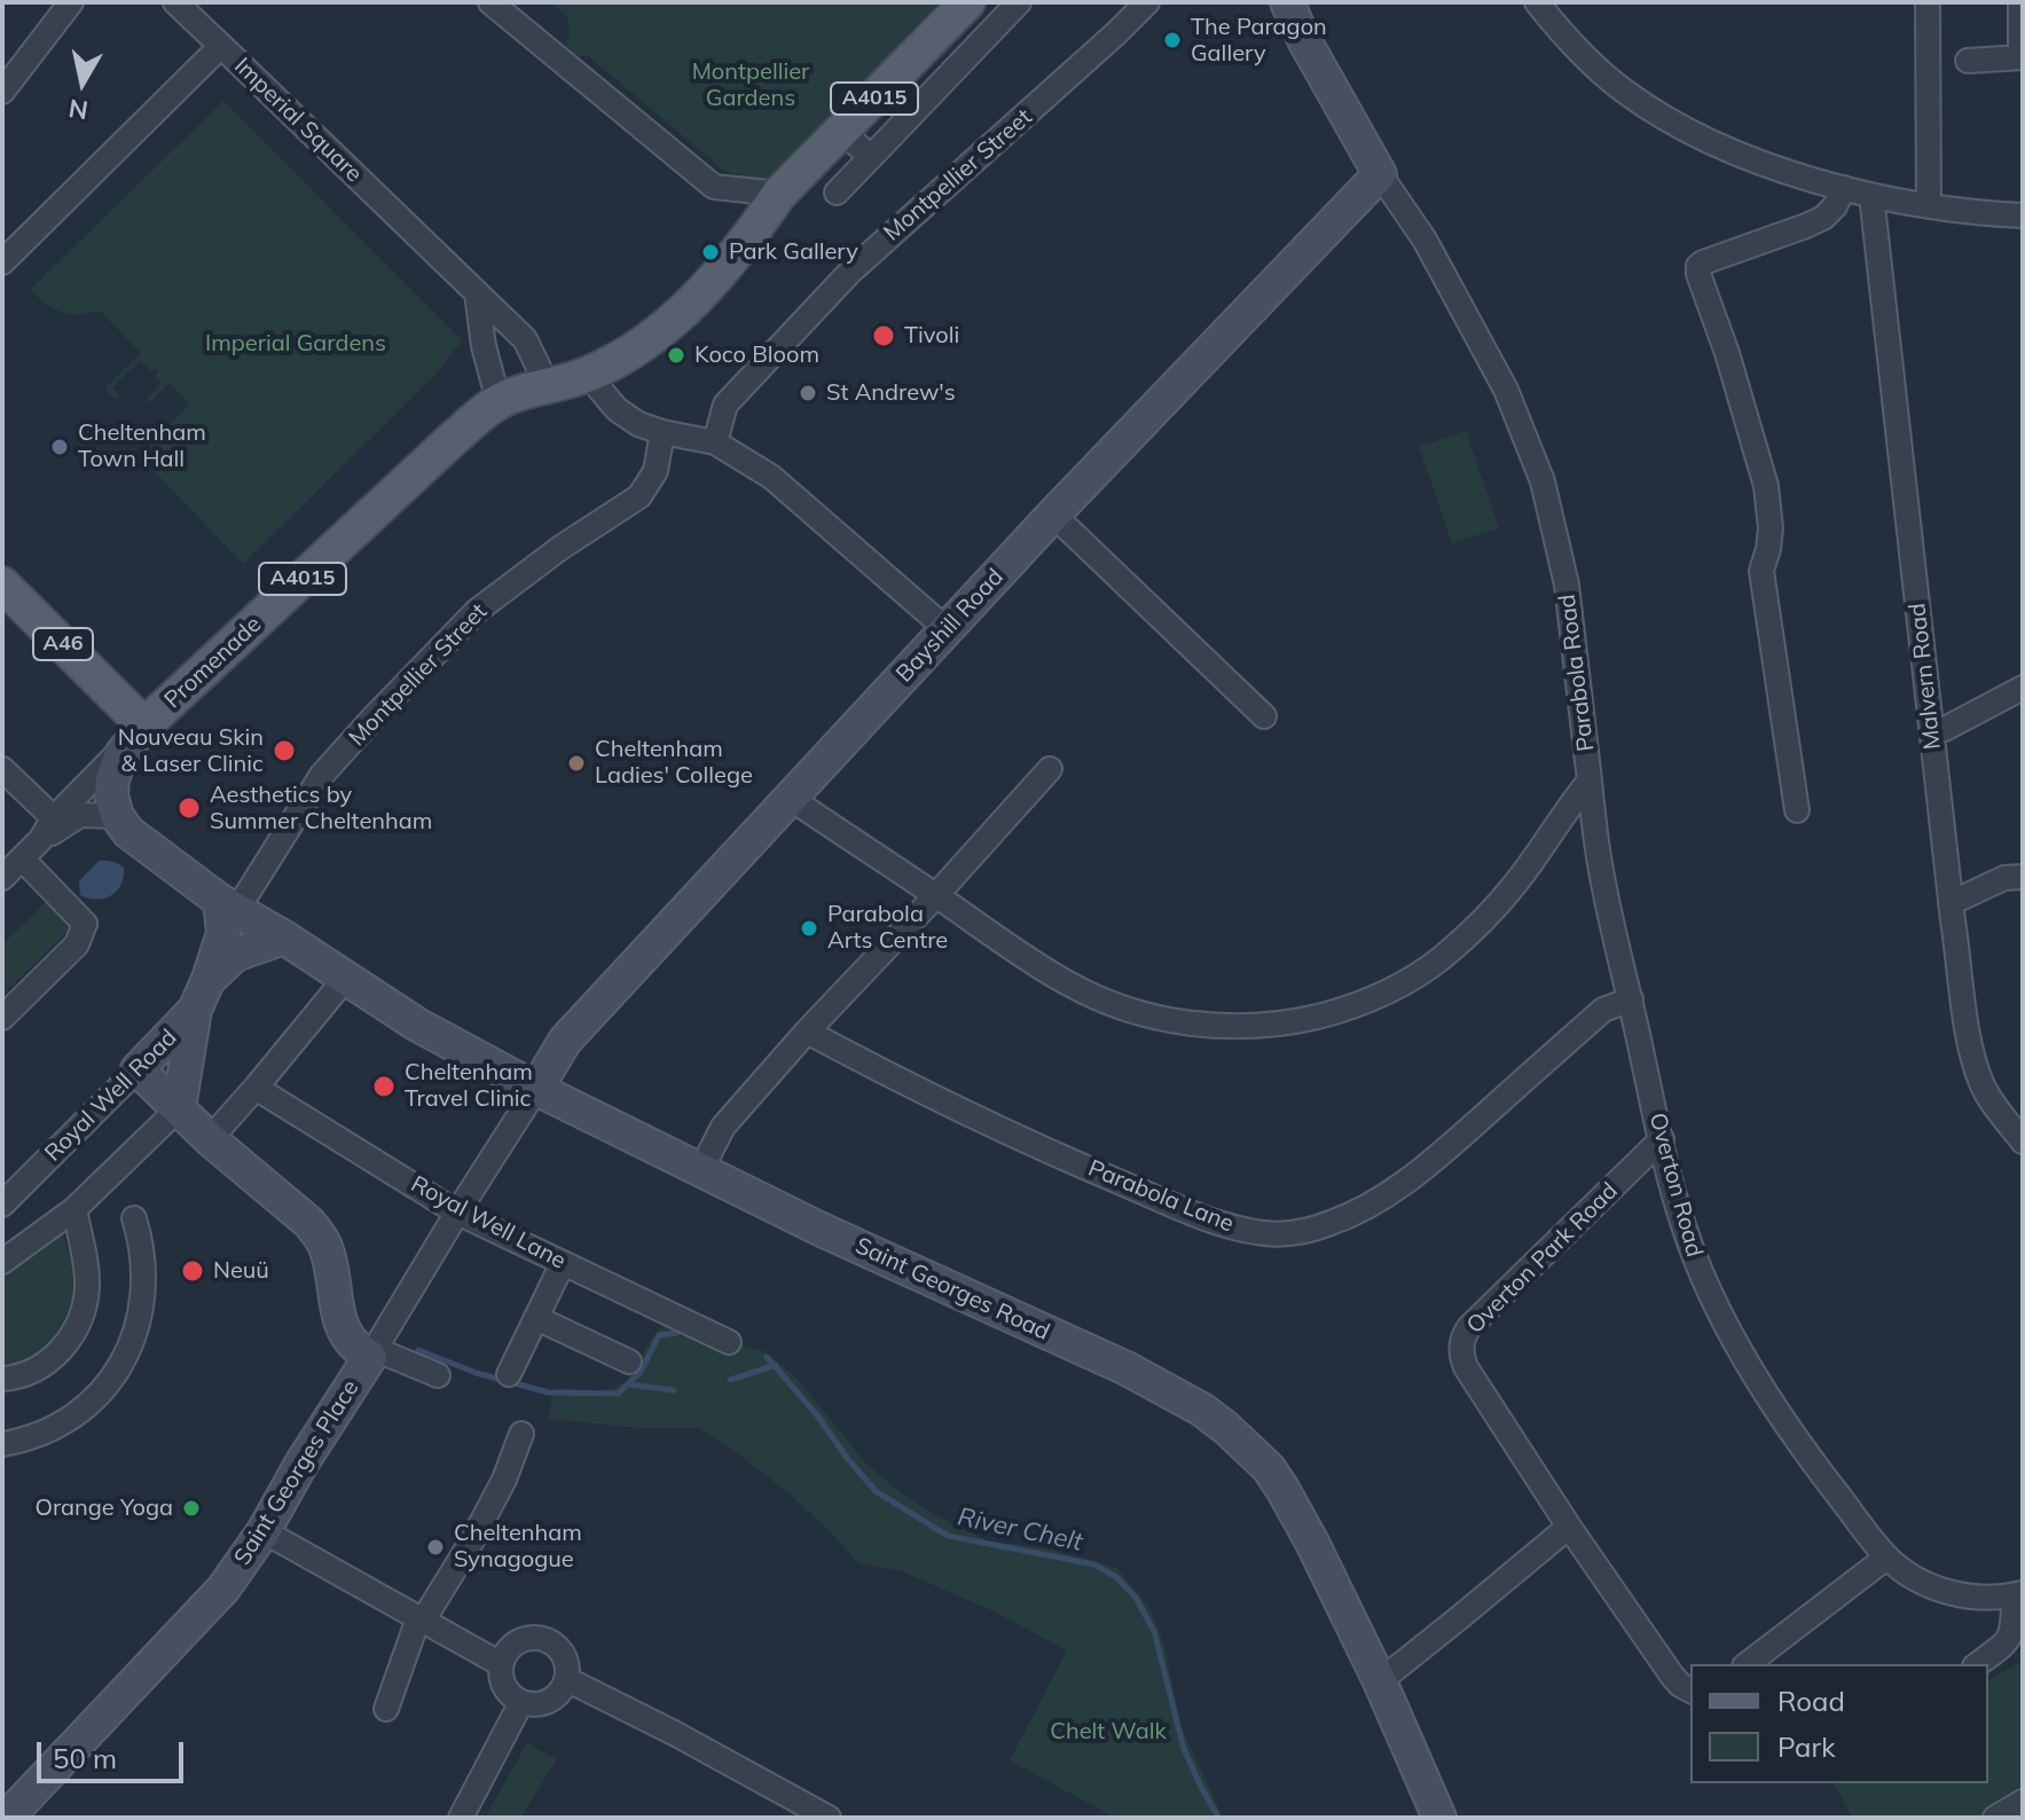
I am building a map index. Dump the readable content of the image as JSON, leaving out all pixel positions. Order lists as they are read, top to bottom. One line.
{"streets":{"main road":["A4015","A46","Promenade"],"street":["Imperial Square","Montpellier Street","Bayshill Road","Parabola Road","Malvern Road","Royal Well Road","Overton Road","Parabola Lane","Royal Well Lane","Overton Park Road","Saint Georges Road","Saint Georges Place"]},"crossings":[["A4015","Imperial Square"],["A4015","A46"],["A4015","Promenade"],["A4015","Saint Georges Road"],["Imperial Square","Promenade"],["Montpellier Street","Royal Well Road"],["Montpellier Street","Saint Georges Road"],["Bayshill Road","Parabola Road"],["Bayshill Road","Saint Georges Road"],["Bayshill Road","Saint Georges Place"],["A46","Promenade"],["Parabola Road","Overton Road"],["Royal Well Road","Saint Georges Road"],["Overton Road","Parabola Lane"],["Overton Road","Overton Park Road"],["Royal Well Lane","Saint Georges Place"],["Saint Georges Road","Saint Georges Place"]],"water":["River Chelt"],"parks":["Montpellier Gardens","Imperial Gardens","Chelt Walk"],"places":["The Paragon Gallery","Park Gallery","Tivoli","Koco Bloom","St Andrew's","Cheltenham Town Hall","Nouveau Skin & Laser Clinic","Cheltenham Ladies' College","Aesthetics by Summer Cheltenham","Parabola Arts Centre","Cheltenham Travel Clinic","Neuü","Orange Yoga","Cheltenham Synagogue"],"legend":["Road","Park"],"scale_bar":"50 m","north":"bottom"}
